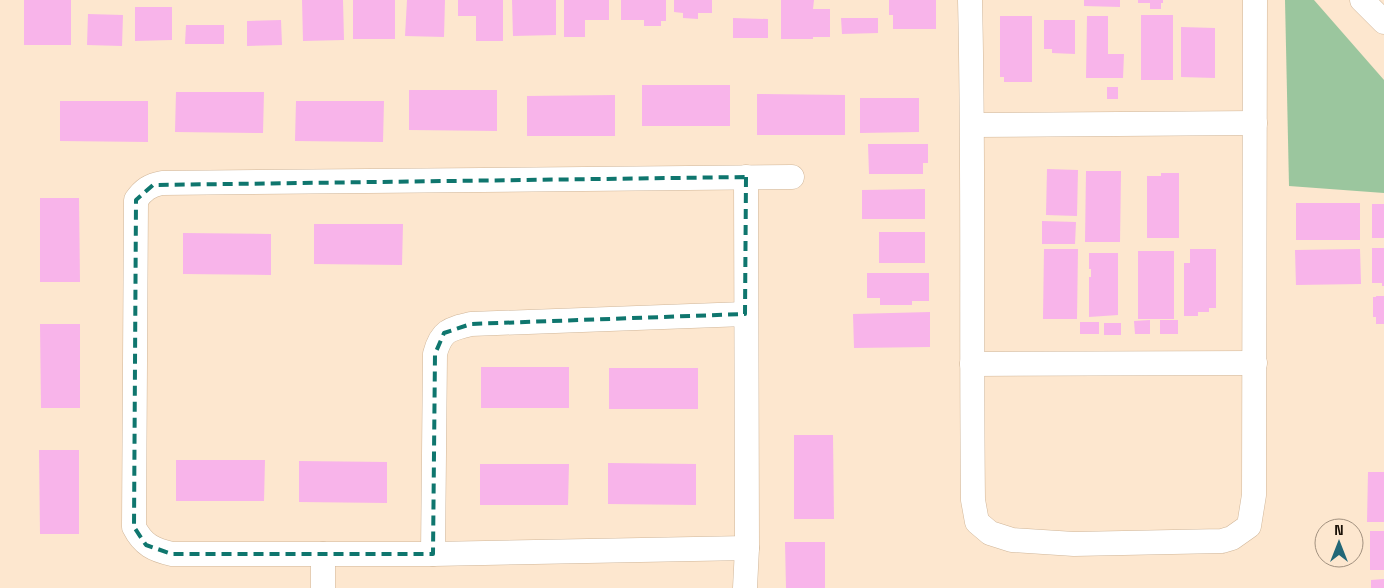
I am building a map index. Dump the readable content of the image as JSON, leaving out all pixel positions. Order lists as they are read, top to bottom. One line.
{"north":"top"}
